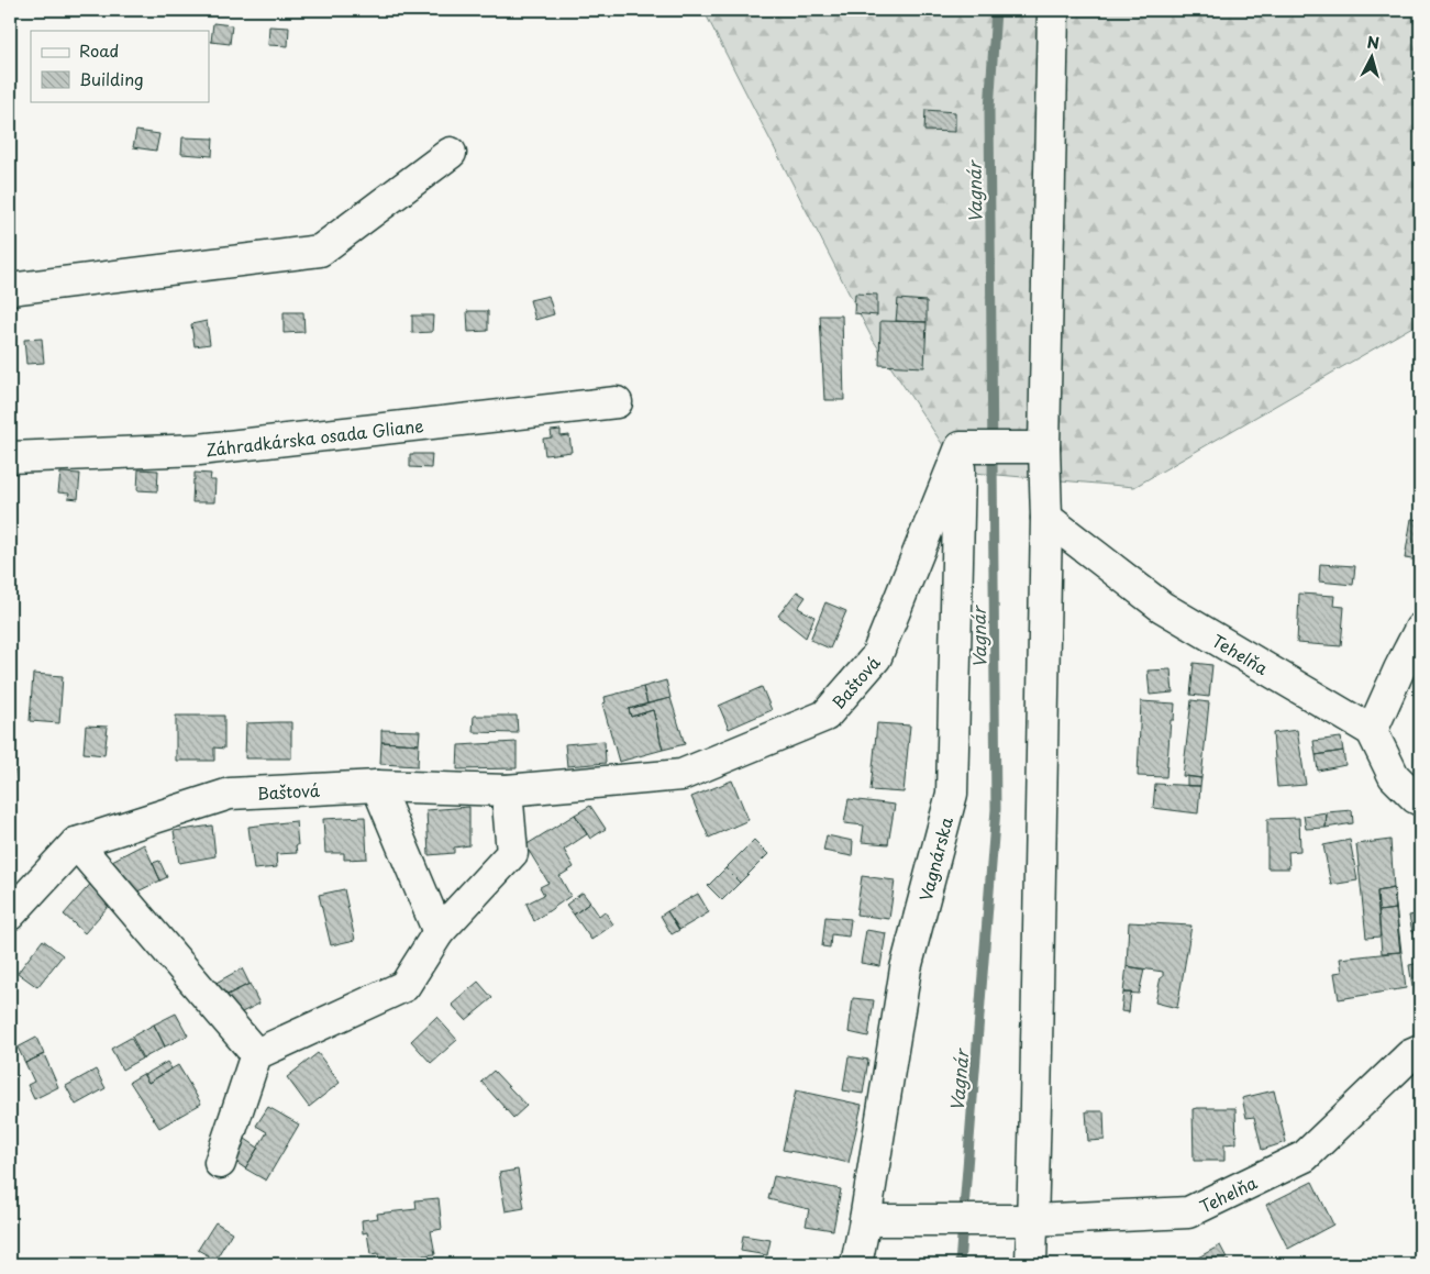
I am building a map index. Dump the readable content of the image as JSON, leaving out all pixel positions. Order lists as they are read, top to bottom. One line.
{"streets":{"street":["Záhradkárska osada Gliane","Tehelňa","Baštová","Vagnárska"]},"crossings":[["Tehelňa","Vagnárska"],["Baštová","Vagnárska"]],"water":["Vagnár"],"legend":["Road","Building"],"north":"top"}
